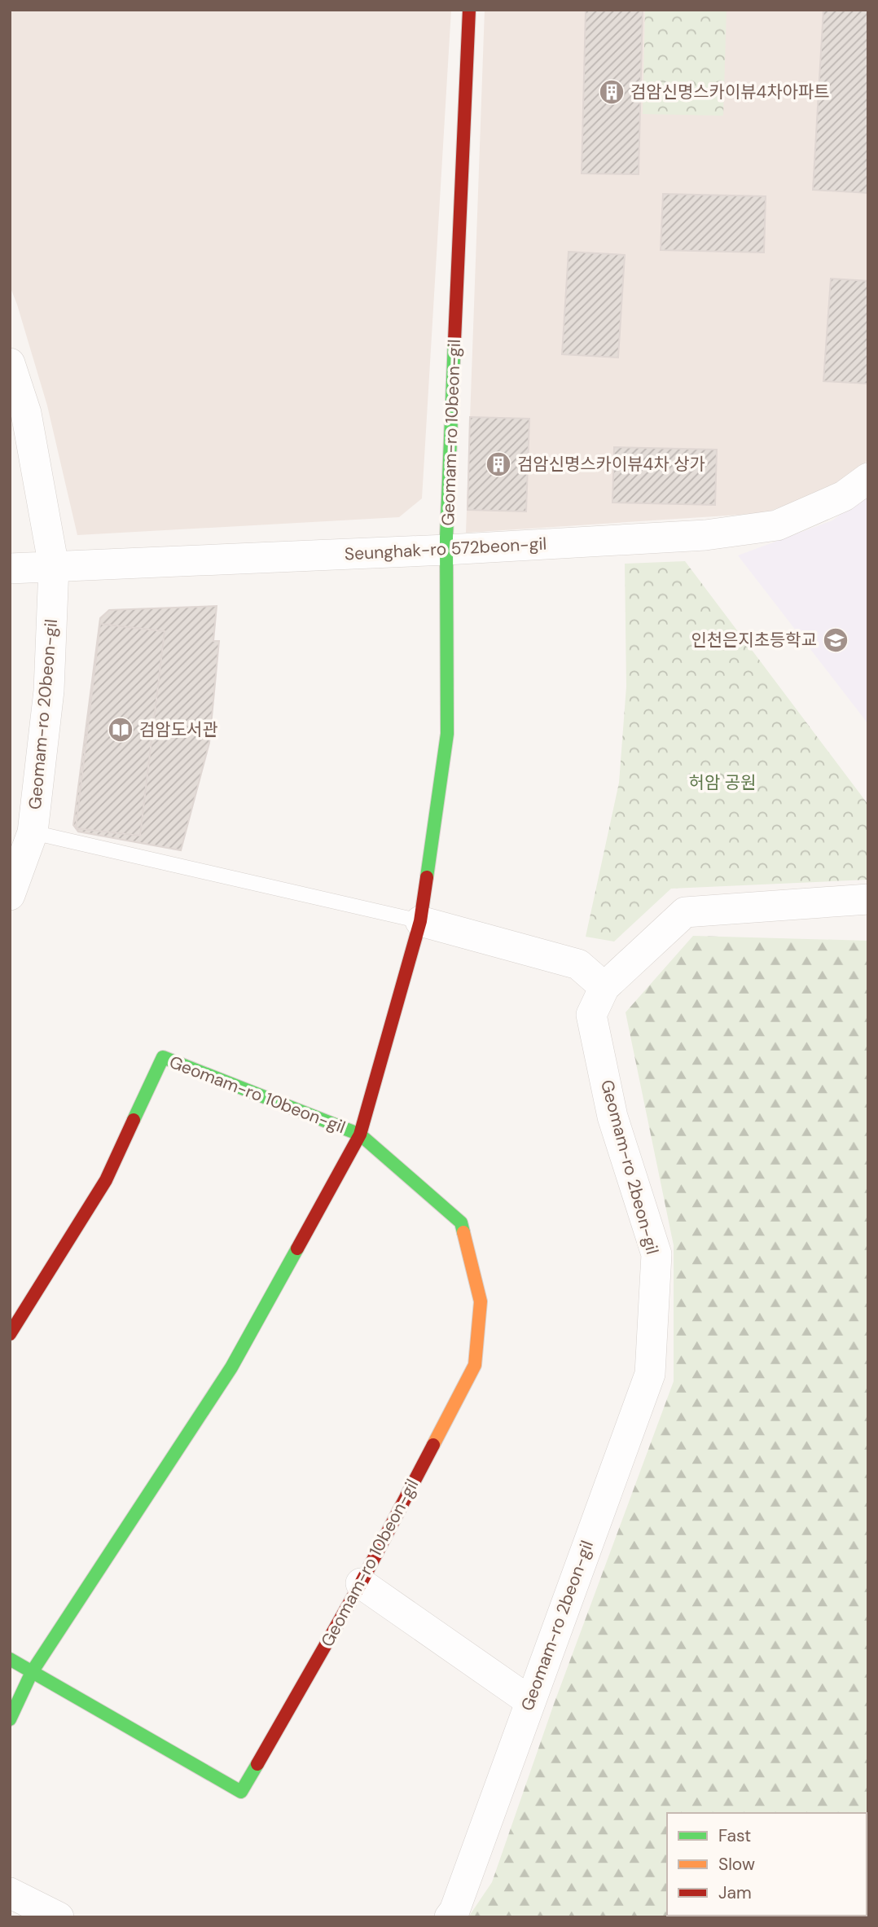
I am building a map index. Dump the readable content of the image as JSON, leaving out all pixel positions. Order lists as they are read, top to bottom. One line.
{"streets":{"street":["Geomam-ro 10beon-gil","Seunghak-ro 572beon-gil","Geomam-ro 20beon-gil","Geomam-ro 2beon-gil"]},"crossings":[["Geomam-ro 10beon-gil","Seunghak-ro 572beon-gil"],["Seunghak-ro 572beon-gil","Geomam-ro 20beon-gil"]],"parks":["허암 공원"],"places":{"building":["검암신명스카이뷰4차아파트","검암신명스카이뷰4차 상가"],"school or university":["인천은지초등학교"],"library":["검암도서관"]},"legend":["Fast","Slow","Jam"]}
